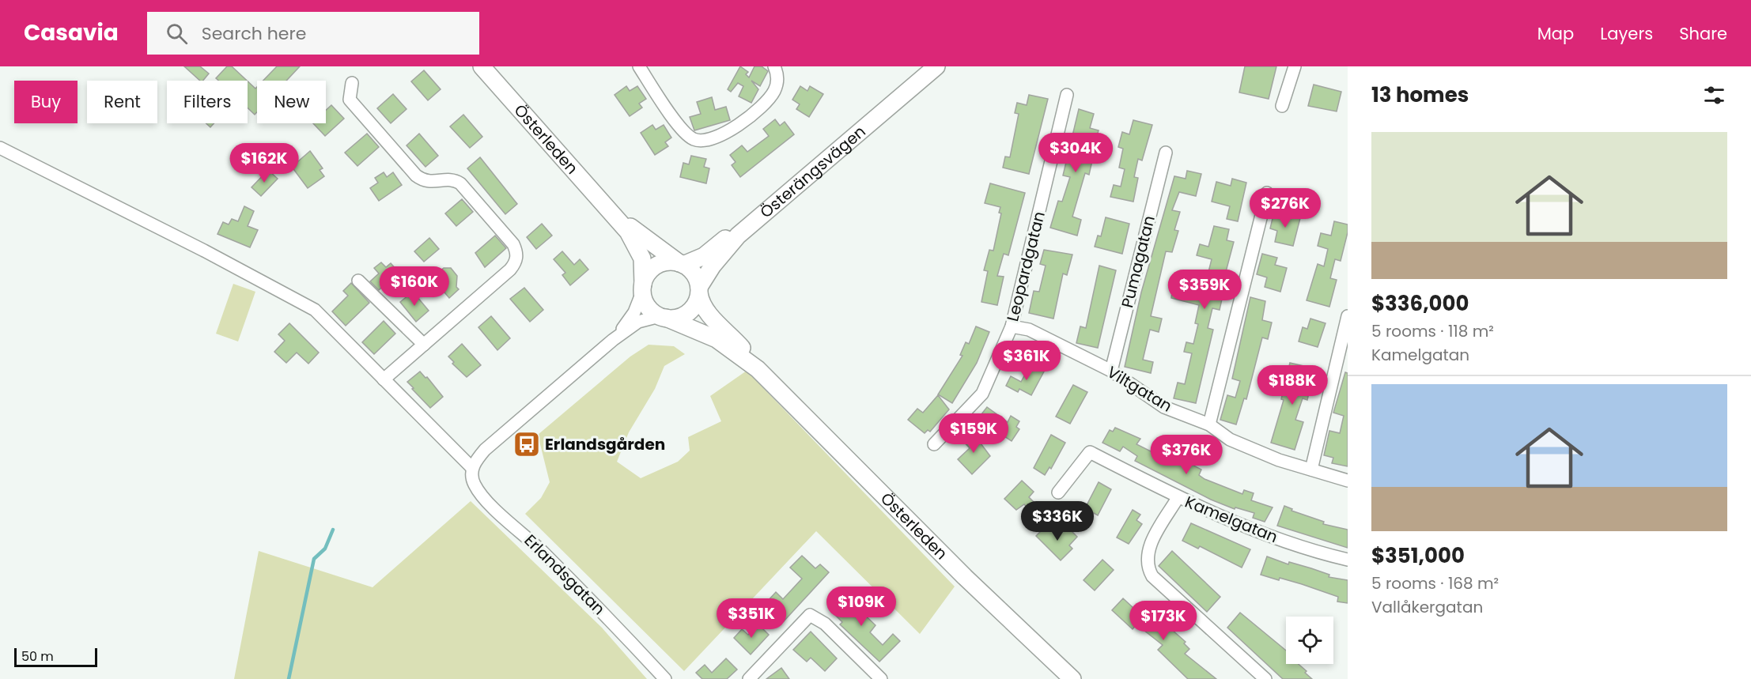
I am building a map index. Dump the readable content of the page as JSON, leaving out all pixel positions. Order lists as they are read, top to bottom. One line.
{"streets":{"main road":["Österleden","Österängsvägen"],"street":["Pumagatan","Leopardgatan","Viltgatan","Kamelgatan","Erlandsgatan"]},"crossings":[["Österleden","Österängsvägen"],["Pumagatan","Viltgatan"],["Leopardgatan","Viltgatan"]],"places":{"bus stop":["Erlandsgården"]},"scale_bar":"50 m","page":{"header":"Casavia","search":"Search here","nav":["Map","Layers","Share"],"heading":"13 homes","chip":["Buy","Rent","Filters","New"],"list":[{"name":"$336,000","note":"5 rooms · 118 m² · Kamelgatan"},{"name":"$351,000","note":"5 rooms · 168 m² · Vallåkergatan"}],"price":["$304K","$162K","$276K","$160K","$359K","$361K","$188K","$159K","$376K","$336K","$109K","$351K","$173K"],"scale":"50 m"}}
